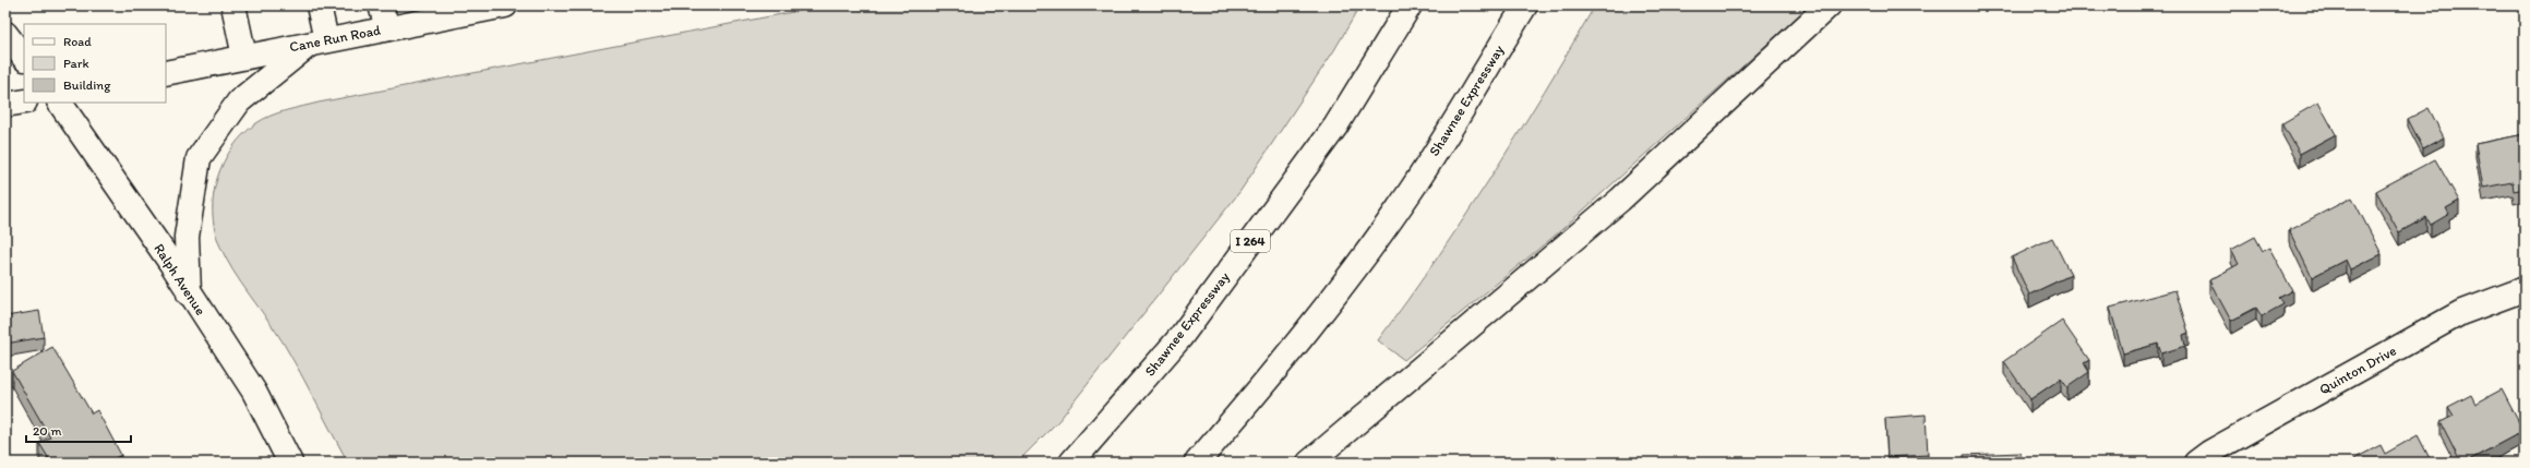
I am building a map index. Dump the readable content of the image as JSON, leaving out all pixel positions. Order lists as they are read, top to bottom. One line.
{"streets":{"main road":["Cane Run Road","Shawnee Expressway","I 264","Ralph Avenue","Quinton Drive"]},"legend":["Road","Park","Building"],"scale_bar":"20 m"}
